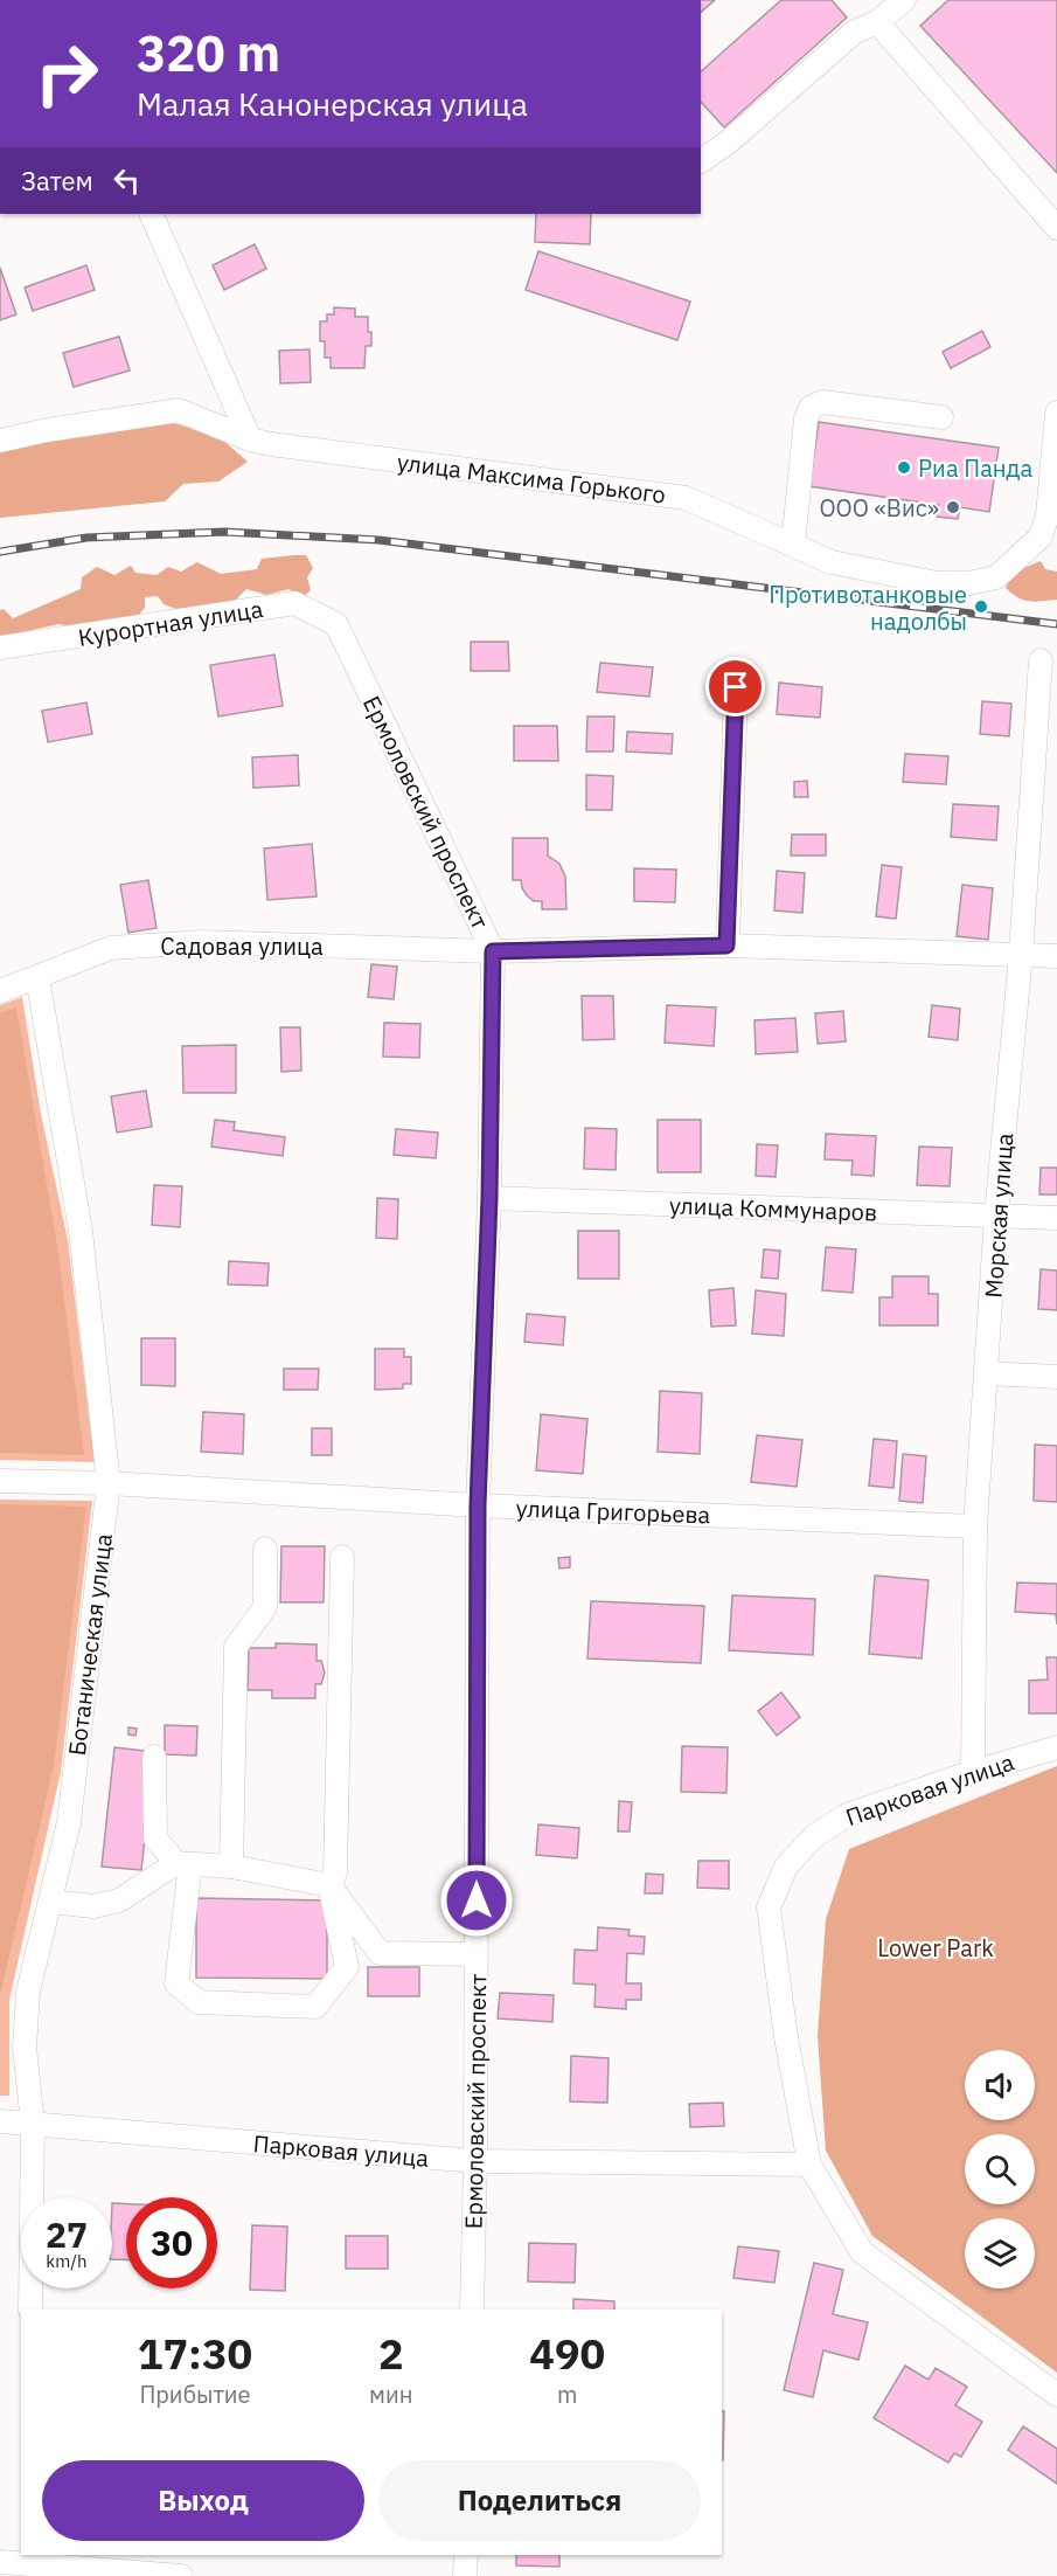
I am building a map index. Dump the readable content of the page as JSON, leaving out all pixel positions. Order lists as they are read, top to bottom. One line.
{"streets":{"street":["улица Максима Горького","Курортная улица","Ермоловский проспект","Садовая улица","улица Коммунаров","Морская улица","улица Григорьева","Ботаническая улица","Парковая улица"]},"crossings":[["Курортная улица","Ермоловский проспект"],["Ермоловский проспект","Садовая улица"],["Ермоловский проспект","улица Коммунаров"],["Ермоловский проспект","улица Григорьева"],["Ермоловский проспект","Парковая улица"],["Садовая улица","Морская улица"],["Садовая улица","Ботаническая улица"],["улица Коммунаров","Морская улица"],["Морская улица","улица Григорьева"],["Морская улица","Парковая улица"],["улица Григорьева","Ботаническая улица"],["Ботаническая улица","Парковая улица"]],"parks":["Lower Park"],"places":["Риа Панда","ООО «Вис»","Противотанковые надолбы"],"page":{"turn":["320 m","Малая Канонерская улица"],"then":"Затем","speed":"27 km/h","limit":"30","eta":["17:30","Прибытие","2","мин","490","m"],"buttons":["Выход","Поделиться"]}}
